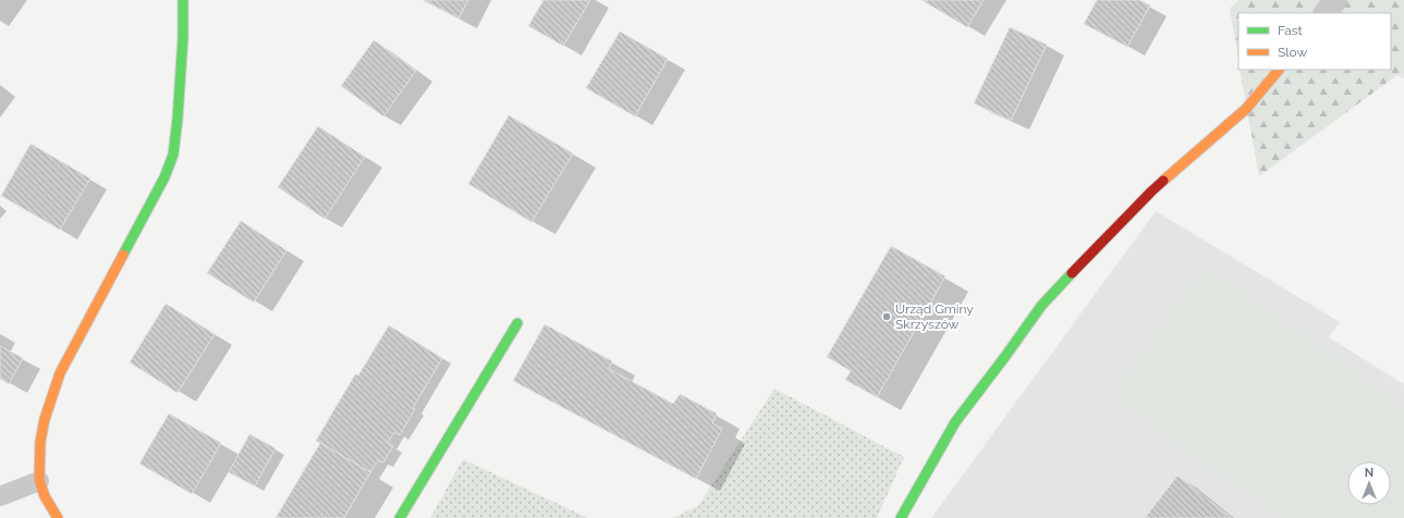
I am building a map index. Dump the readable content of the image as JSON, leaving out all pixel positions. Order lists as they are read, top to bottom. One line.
{"places":["Urząd Gminy Skrzyszów"],"legend":["Fast","Slow"],"north":"top"}
